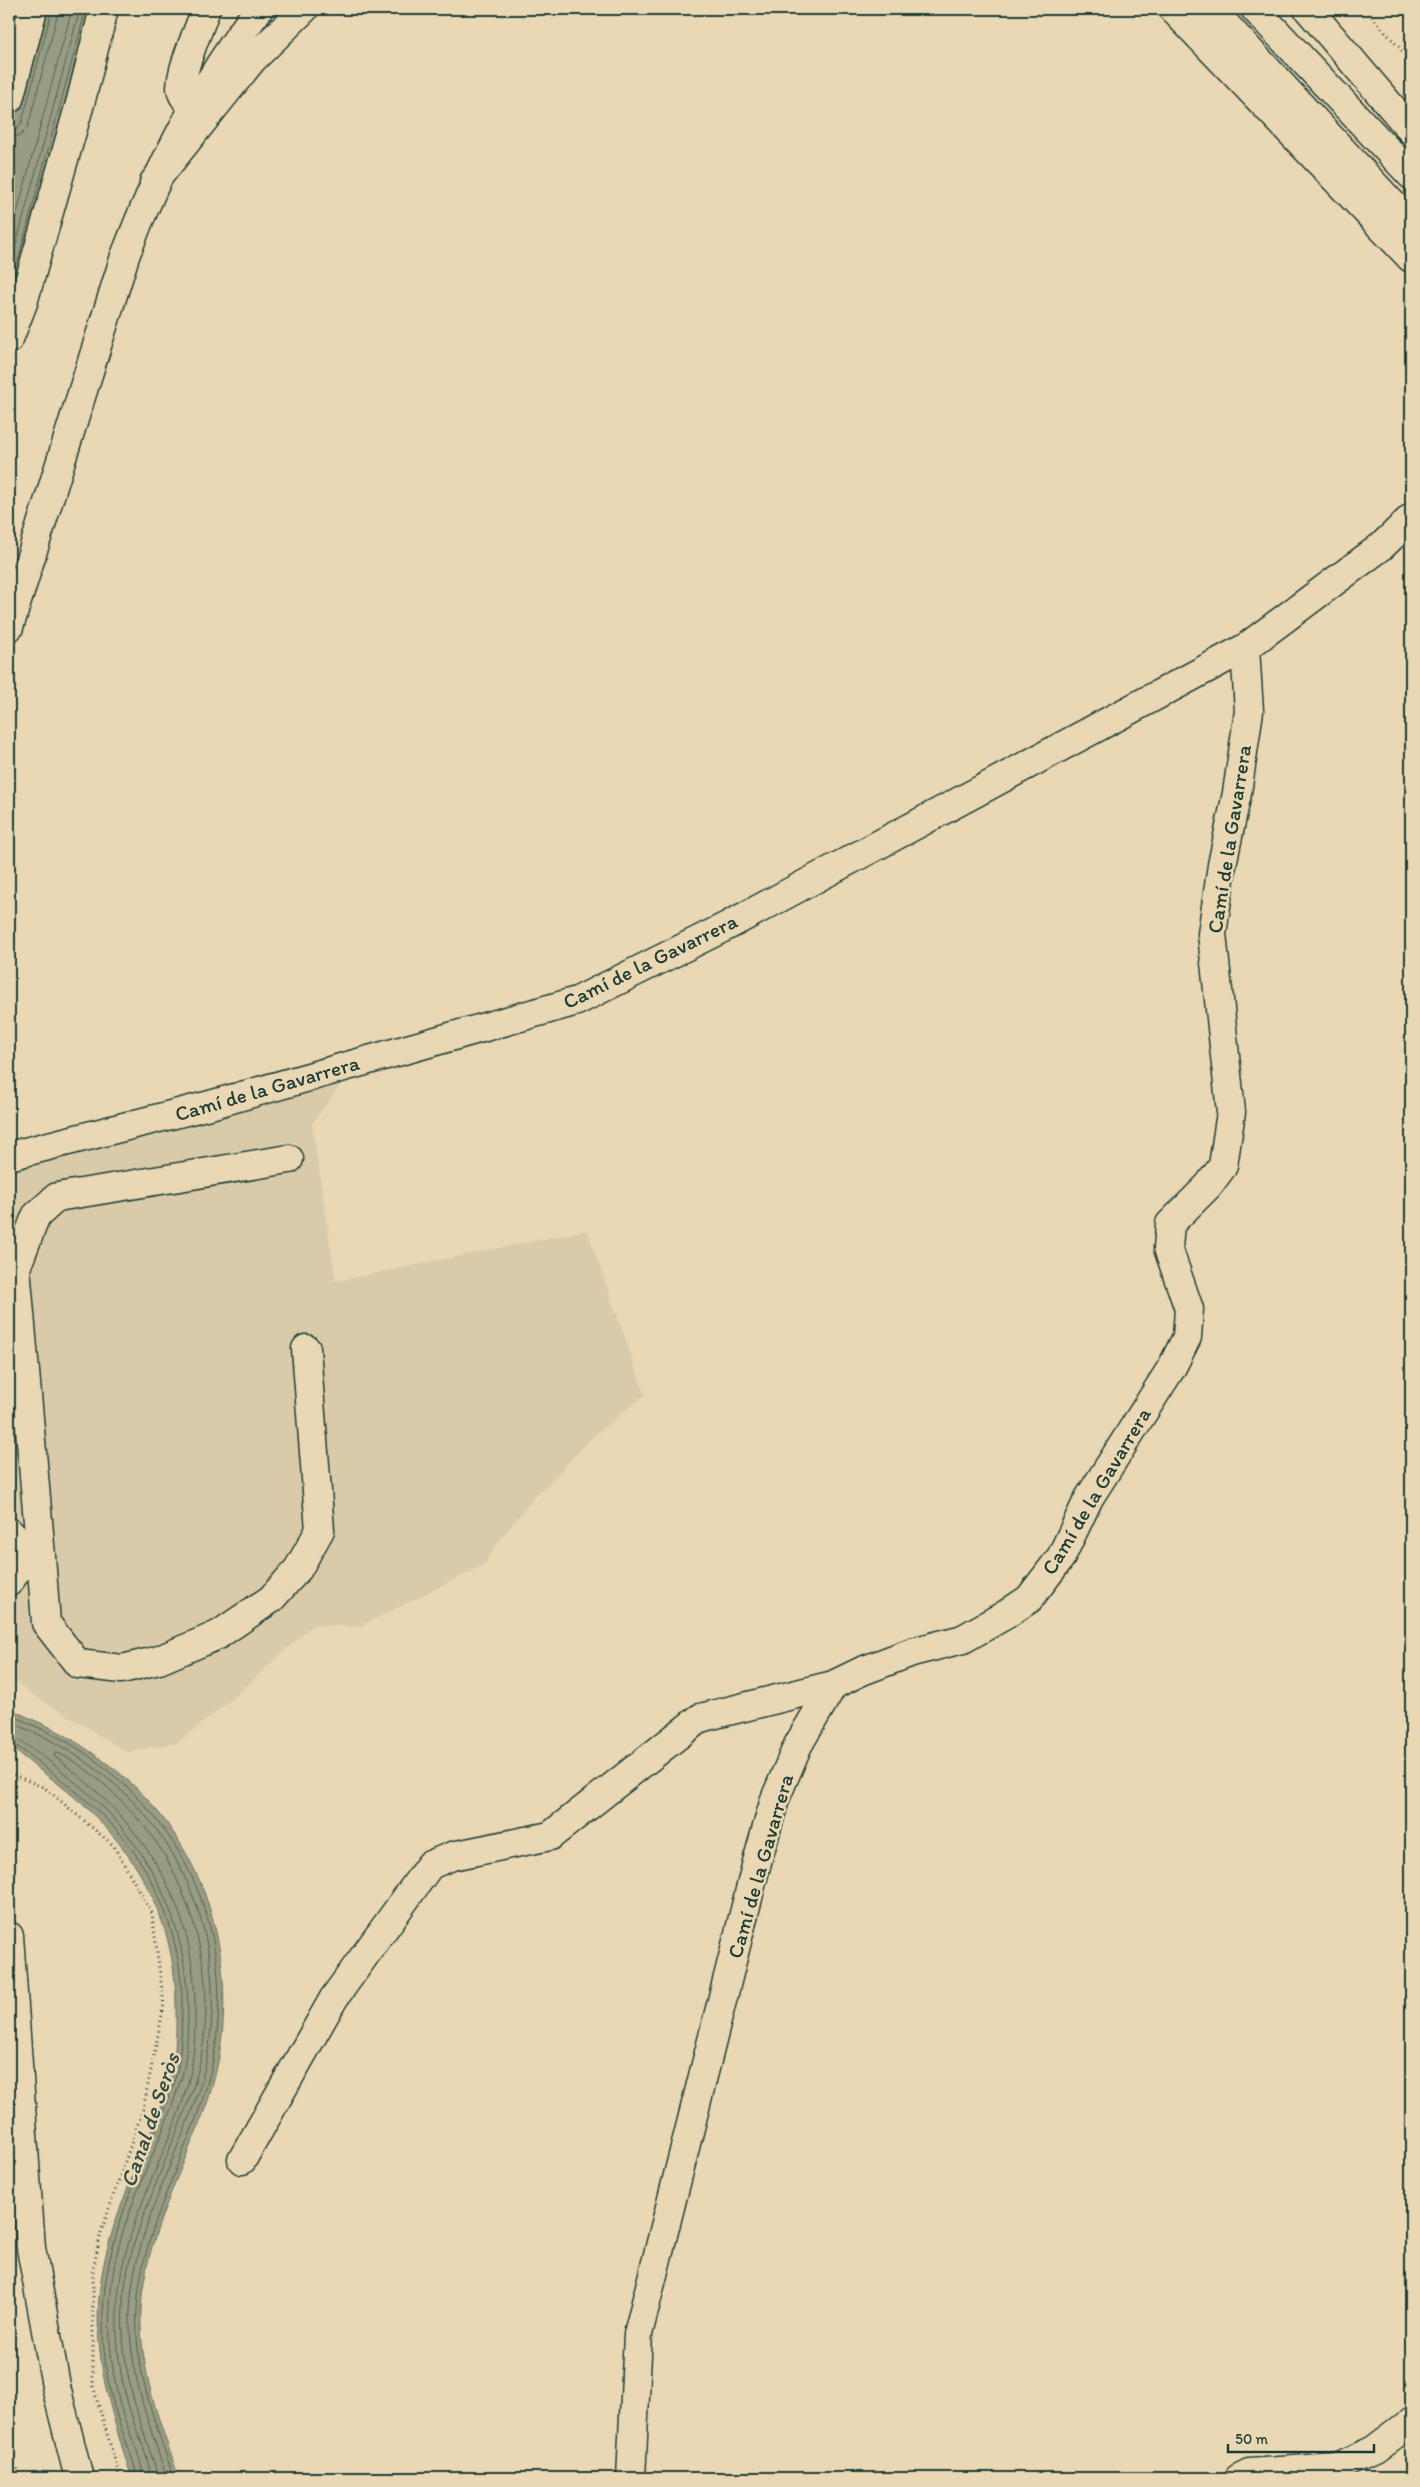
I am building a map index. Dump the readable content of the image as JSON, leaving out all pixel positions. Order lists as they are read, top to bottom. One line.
{"streets":{"main road":["Camí de la Gavarrera"]},"water":["Canal de Seròs"],"scale_bar":"50 m"}
